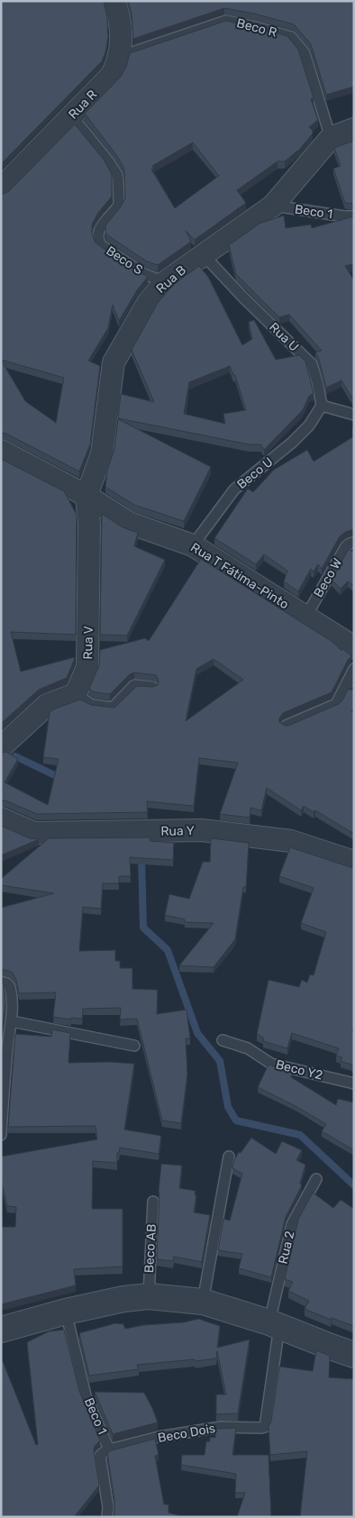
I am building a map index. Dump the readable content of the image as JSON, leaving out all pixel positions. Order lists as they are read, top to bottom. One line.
{"streets":{"street":["Rua R","Rua B","Rua T Fátima-Pinto","Rua V","Rua Y"],"lane":["Beco R","Beco 1","Beco S","Rua U","Beco U","Beco W","Beco Y2","Rua 2","Beco AB","Beco Dois"]},"crossings":[["Beco R","Rua R"],["Beco R","Rua B"],["Rua R","Beco S"],["Beco 1","Rua B"],["Beco 1","Beco Dois"],["Beco S","Rua B"],["Rua B","Rua U"],["Rua B","Rua T Fátima-Pinto"],["Rua B","Rua V"],["Rua U","Beco U"],["Beco U","Rua T Fátima-Pinto"],["Rua T Fátima-Pinto","Beco W"],["Rua T Fátima-Pinto","Rua V"],["Rua 2","Beco Dois"]]}
